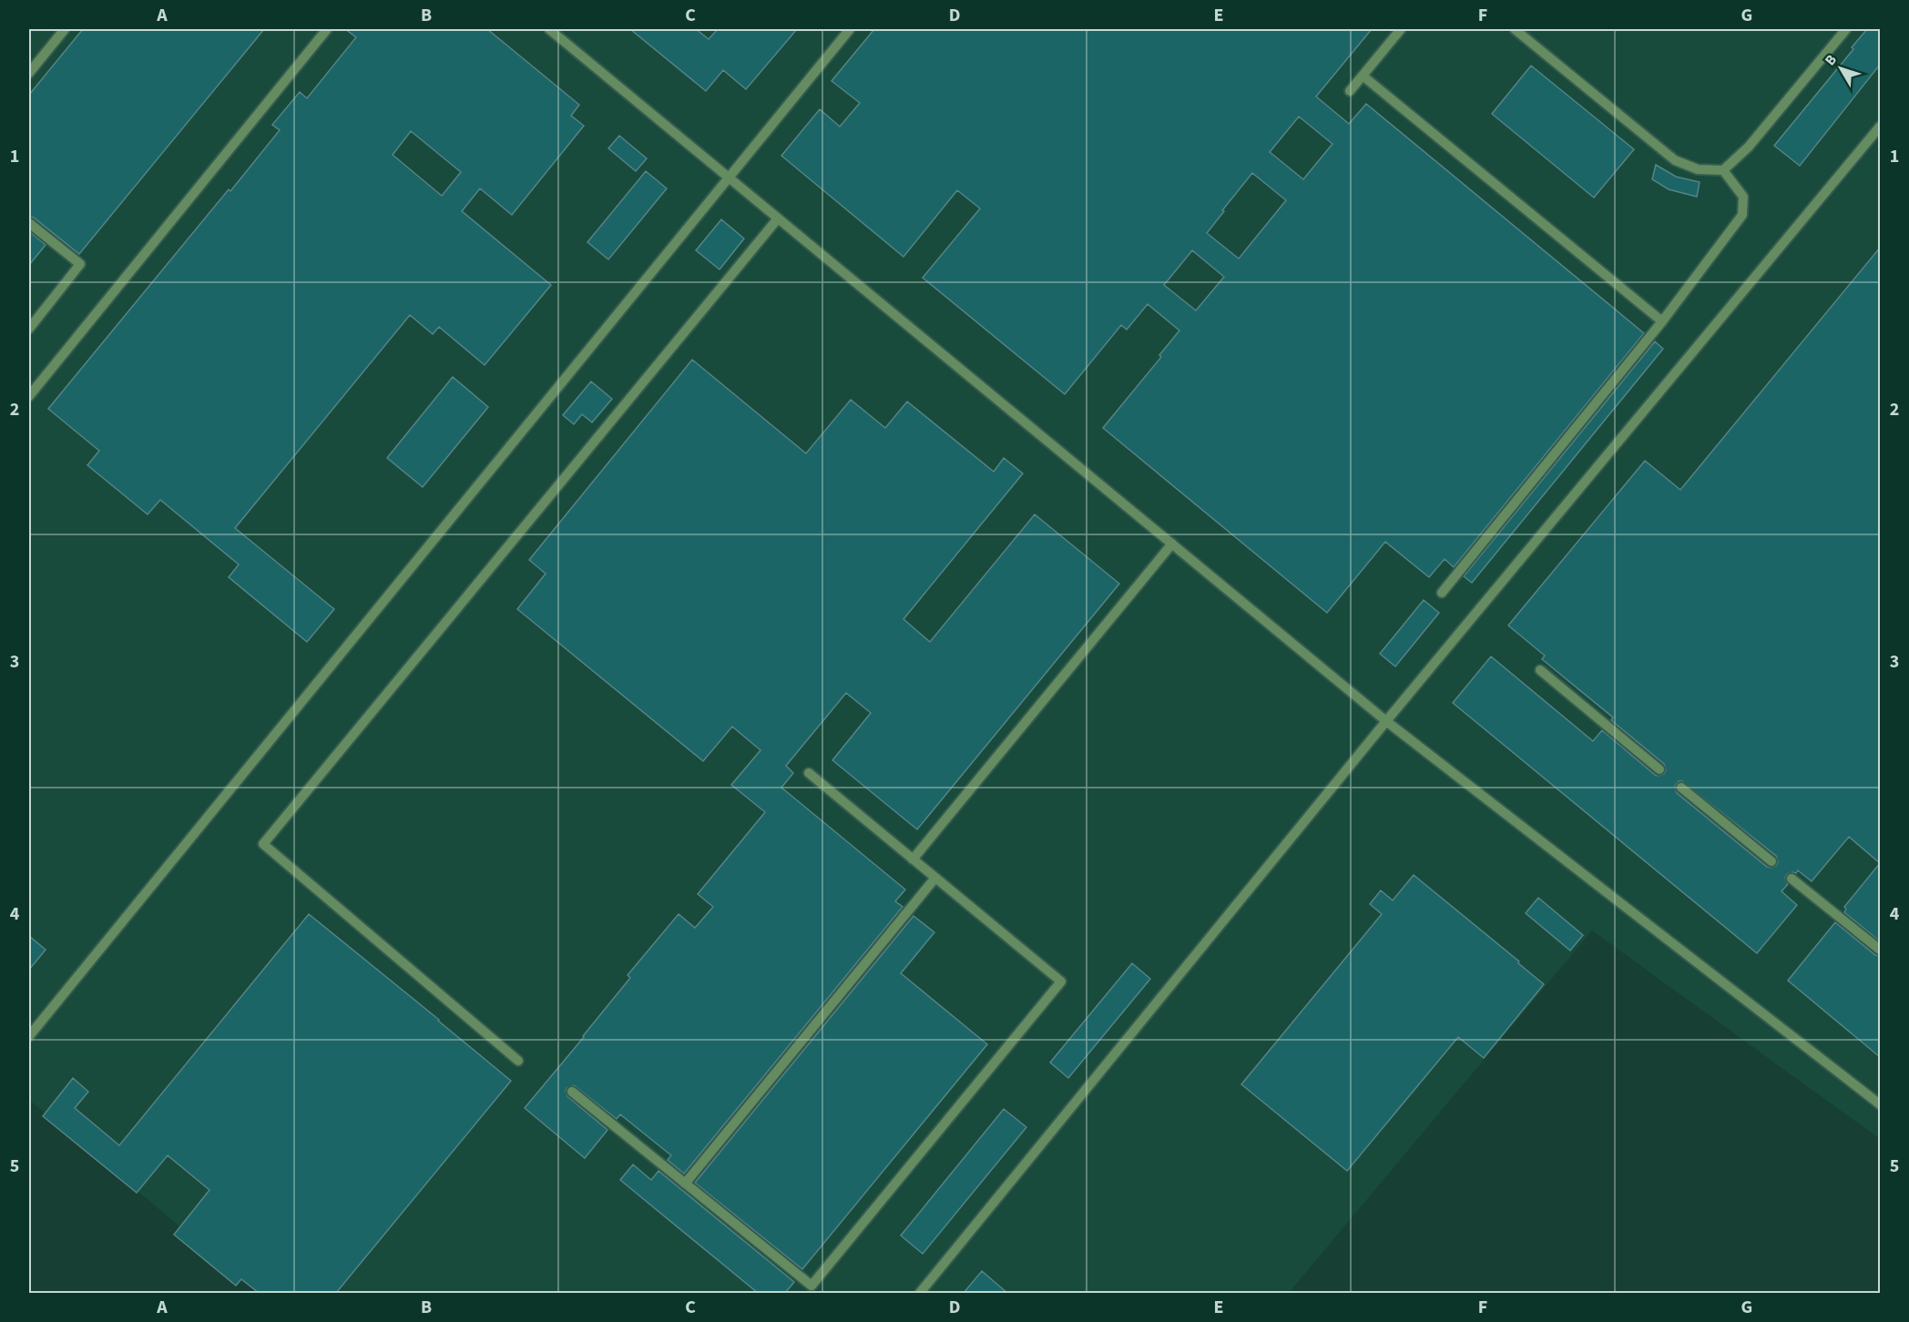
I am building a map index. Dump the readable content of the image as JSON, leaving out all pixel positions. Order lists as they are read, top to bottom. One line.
{"north":"top left","grid":{"columns":["A","B","C","D","E","F","G"],"rows":["1","2","3","4","5"]}}
